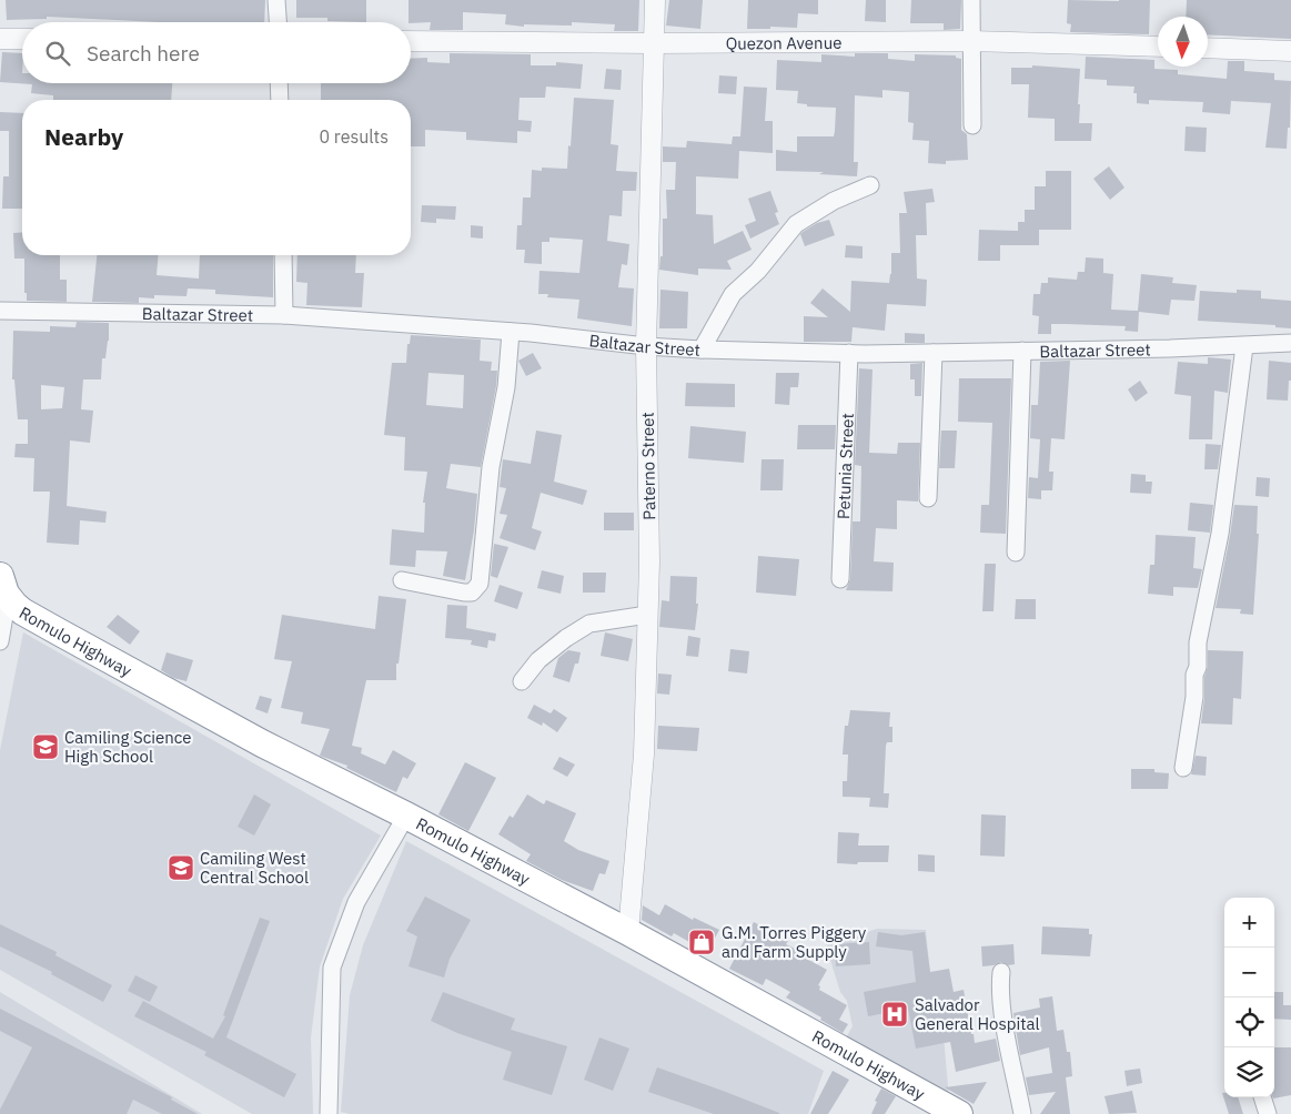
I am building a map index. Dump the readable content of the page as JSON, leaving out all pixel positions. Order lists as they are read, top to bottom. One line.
{"streets":{"highway":["Romulo Highway"],"street":["Quezon Avenue","Baltazar Street","Paterno Street","Petunia Street"]},"crossings":[["Quezon Avenue","Paterno Street"],["Baltazar Street","Paterno Street"],["Baltazar Street","Petunia Street"],["Paterno Street","Romulo Highway"]],"places":{"school or university":["Camiling Science High School","Camiling West Central School"],"shop":["G.M. Torres Piggery and Farm Supply"],"hospital":["Salvador General Hospital"]},"north":"bottom","page":{"search":"Search here","heading":["Nearby","0 results"],"map_buttons":["+","−"]}}
